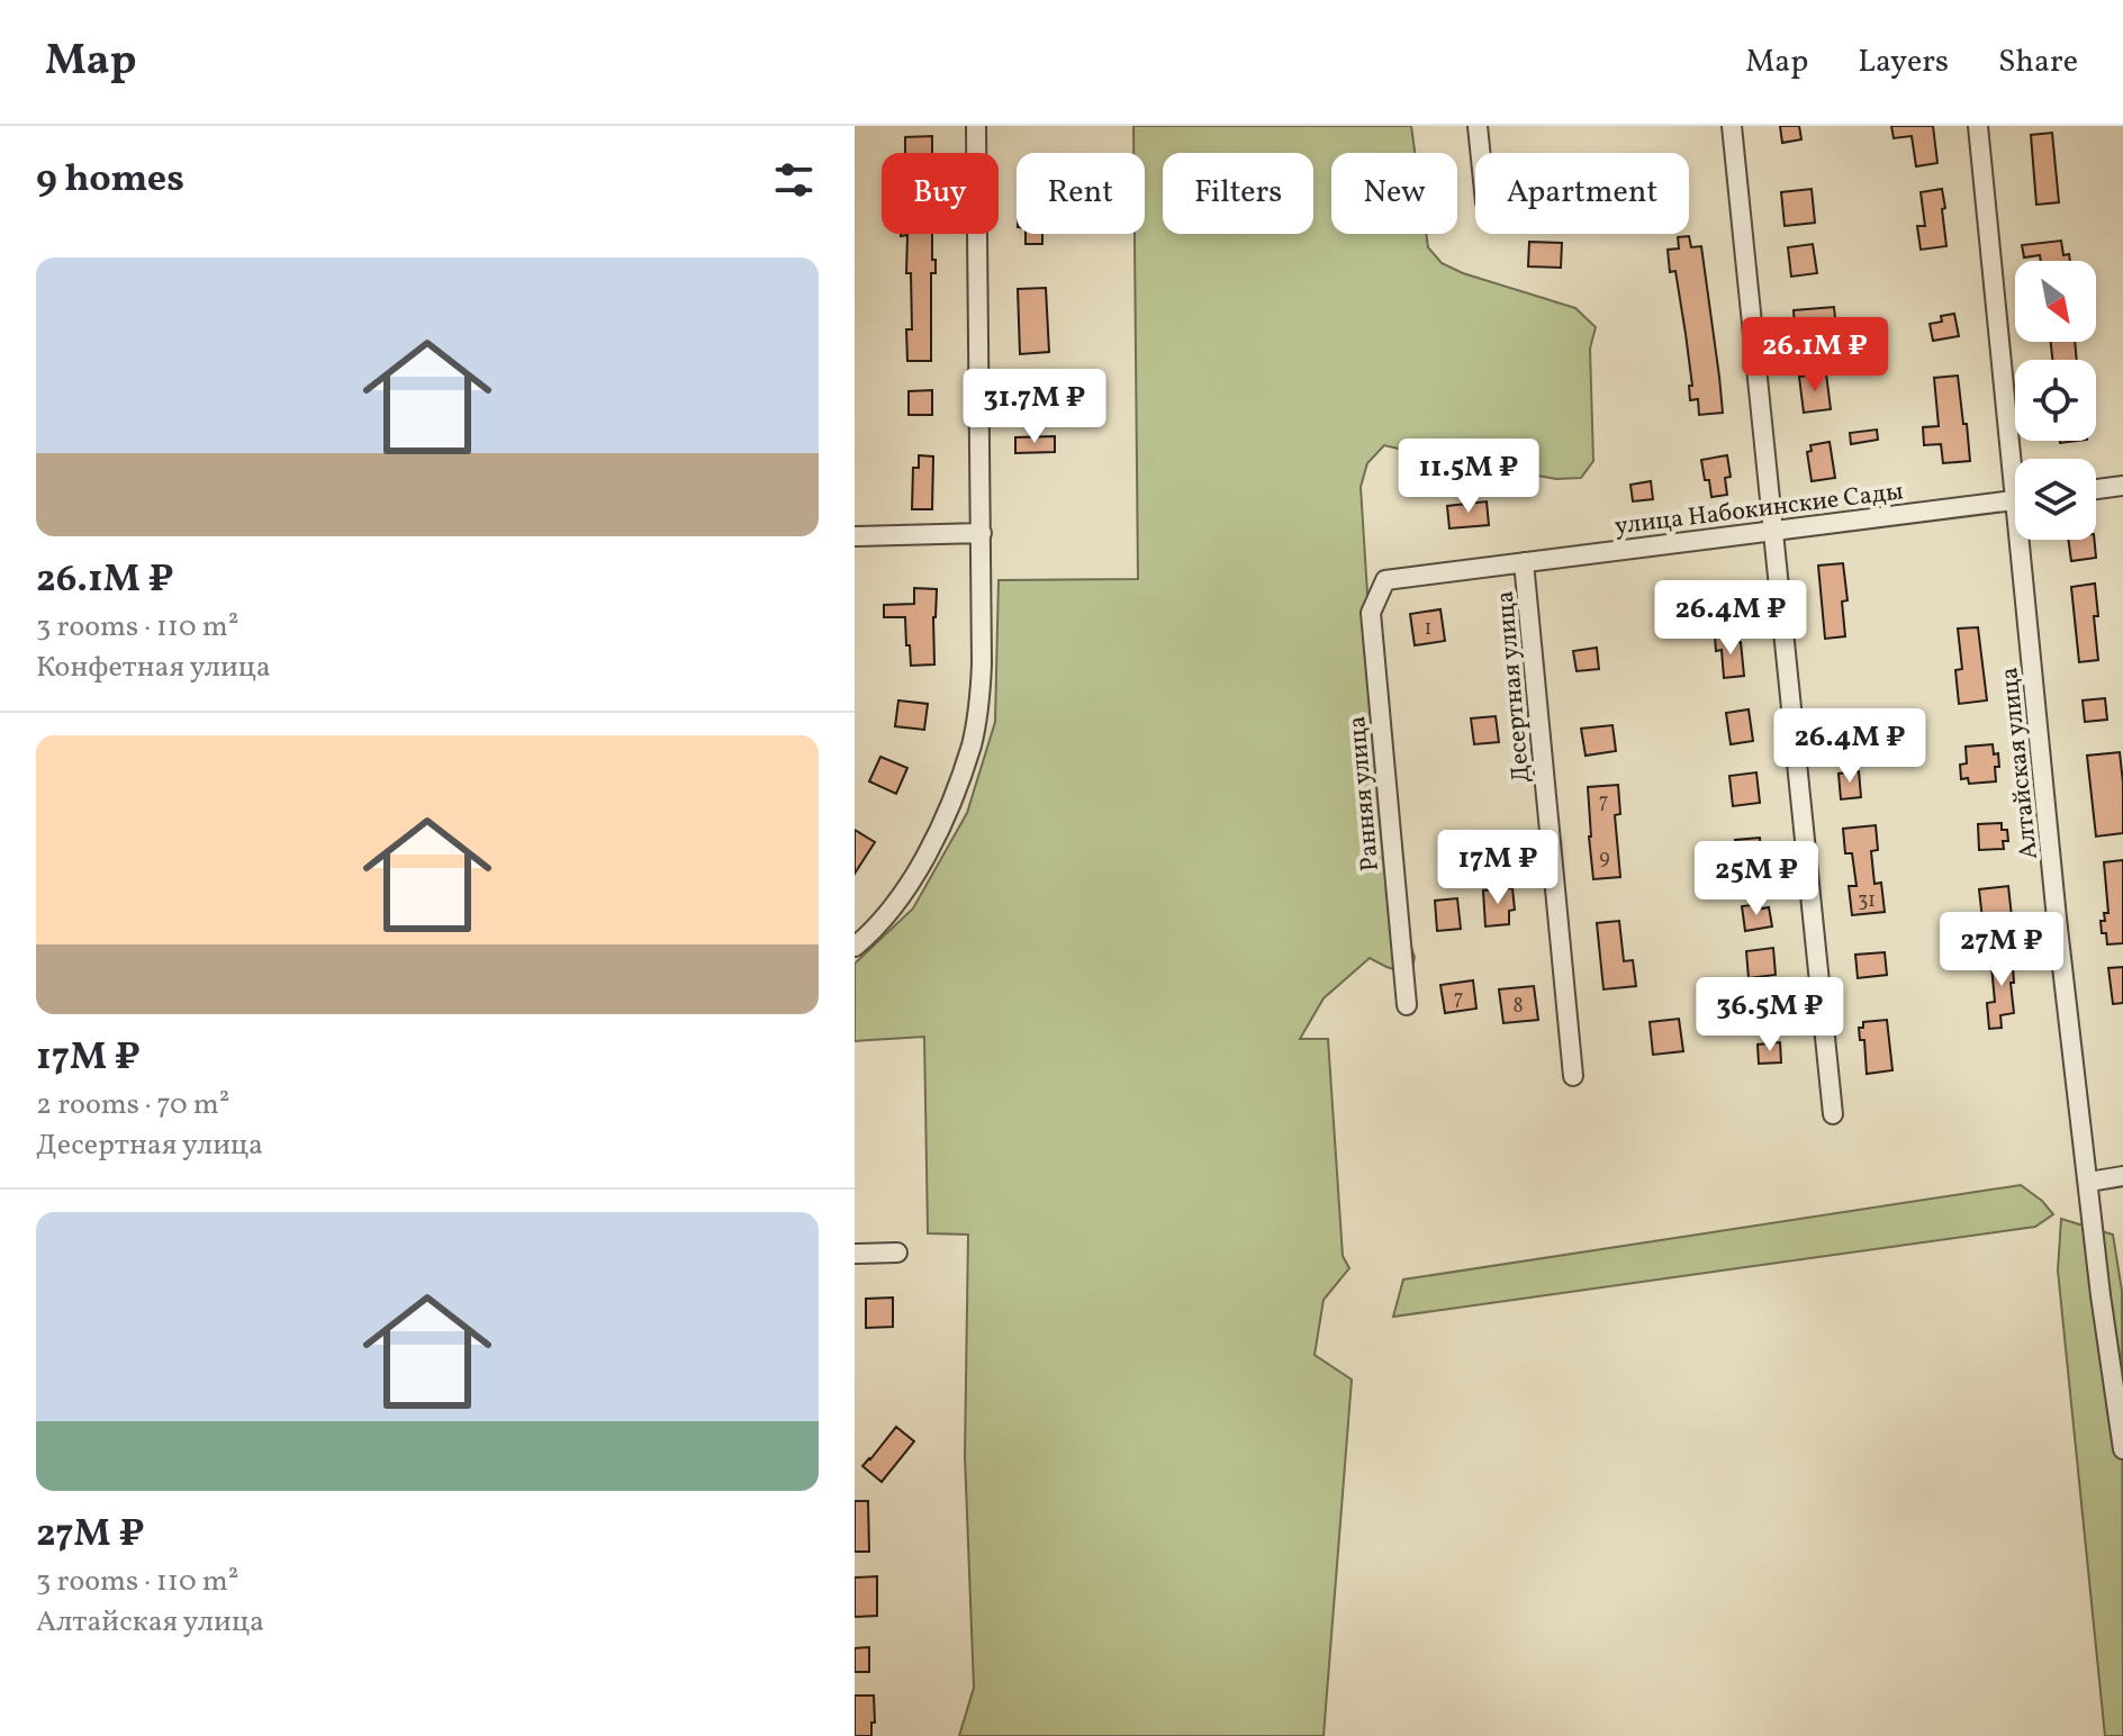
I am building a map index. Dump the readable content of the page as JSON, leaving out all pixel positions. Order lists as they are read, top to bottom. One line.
{"streets":{"street":["улица Набокинские Сады","Десертная улица","Алтайская улица","Ранняя улица"]},"crossings":[["улица Набокинские Сады","Десертная улица"],["улица Набокинские Сады","Ранняя улица"]],"house_numbers":["1","7","9","31","7","8"],"north":"bottom right","page":{"header":"Map","nav":["Map","Layers","Share"],"heading":"9 homes","chip":["Buy","Rent","Filters","New","Apartment"],"list":[{"name":"26.1M ₽","note":"3 rooms · 110 m² · Конфетная улица"},{"name":"17M ₽","note":"2 rooms · 70 m² · Десертная улица"},{"name":"27M ₽","note":"3 rooms · 110 m² · Алтайская улица"}],"price":["26.1M ₽","31.7M ₽","11.5M ₽","26.4M ₽","26.4M ₽","17M ₽","25M ₽","27M ₽","36.5M ₽"]}}
